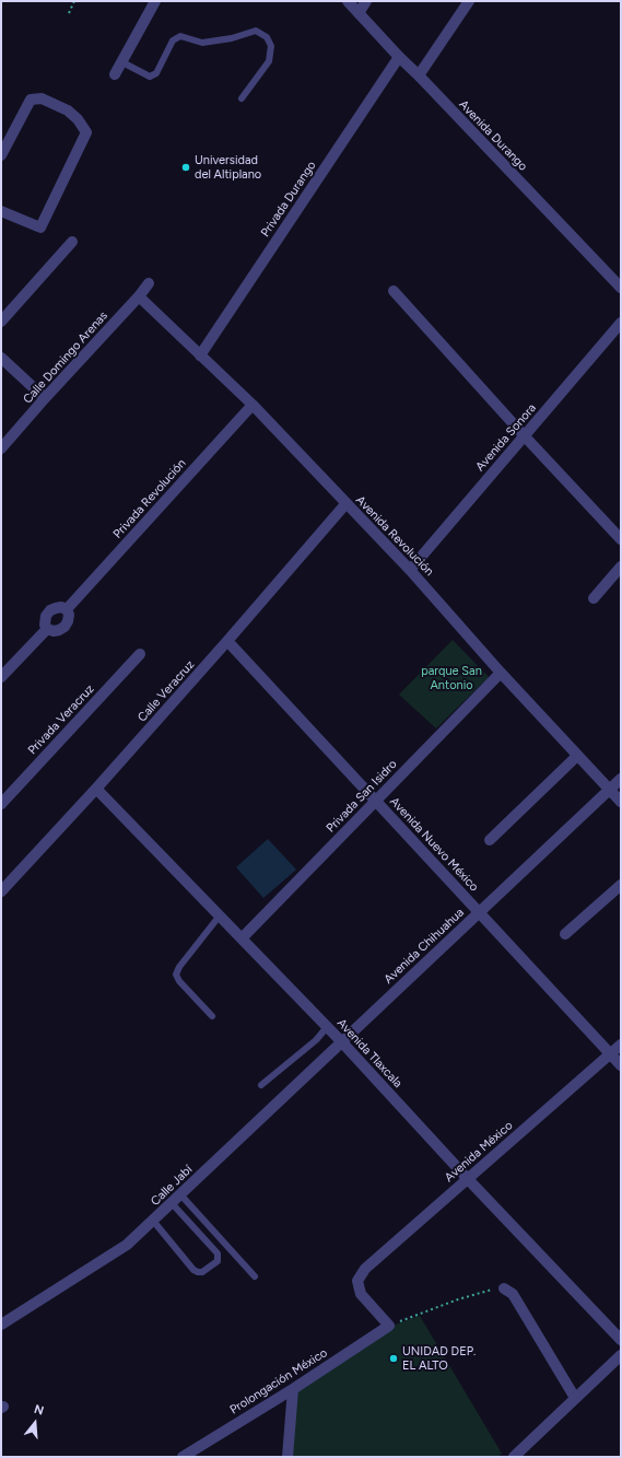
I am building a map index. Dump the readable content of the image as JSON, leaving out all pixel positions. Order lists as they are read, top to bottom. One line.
{"streets":{"street":["Avenida Durango","Privada Durango","Calle Domingo Arenas","Avenida Sonora","Privada Revolución","Avenida Revolución","Calle Veracruz","Privada Veracruz","Privada San Isidro","Avenida Nuevo México","Avenida Chihuahua","Avenida Tlaxcala","Avenida México","Calle Jabí","Prolongación México"]},"crossings":[["Avenida Durango","Privada Durango"],["Privada Durango","Avenida Revolución"],["Calle Domingo Arenas","Avenida Revolución"],["Avenida Sonora","Avenida Revolución"],["Privada Revolución","Avenida Revolución"],["Avenida Revolución","Calle Veracruz"],["Avenida Revolución","Privada San Isidro"],["Avenida Revolución","Avenida Chihuahua"],["Calle Veracruz","Avenida Nuevo México"],["Calle Veracruz","Avenida Tlaxcala"],["Privada San Isidro","Avenida Nuevo México"],["Privada San Isidro","Avenida Tlaxcala"],["Avenida Nuevo México","Avenida Chihuahua"],["Avenida Nuevo México","Avenida México"],["Avenida Chihuahua","Avenida Tlaxcala"],["Avenida Chihuahua","Calle Jabí"],["Avenida Tlaxcala","Avenida México"],["Avenida Tlaxcala","Calle Jabí"],["Avenida México","Prolongación México"]],"parks":["parque San Antonio"],"places":["Universidad del Altiplano","UNIDAD DEP. EL ALTO"],"north":"top"}
